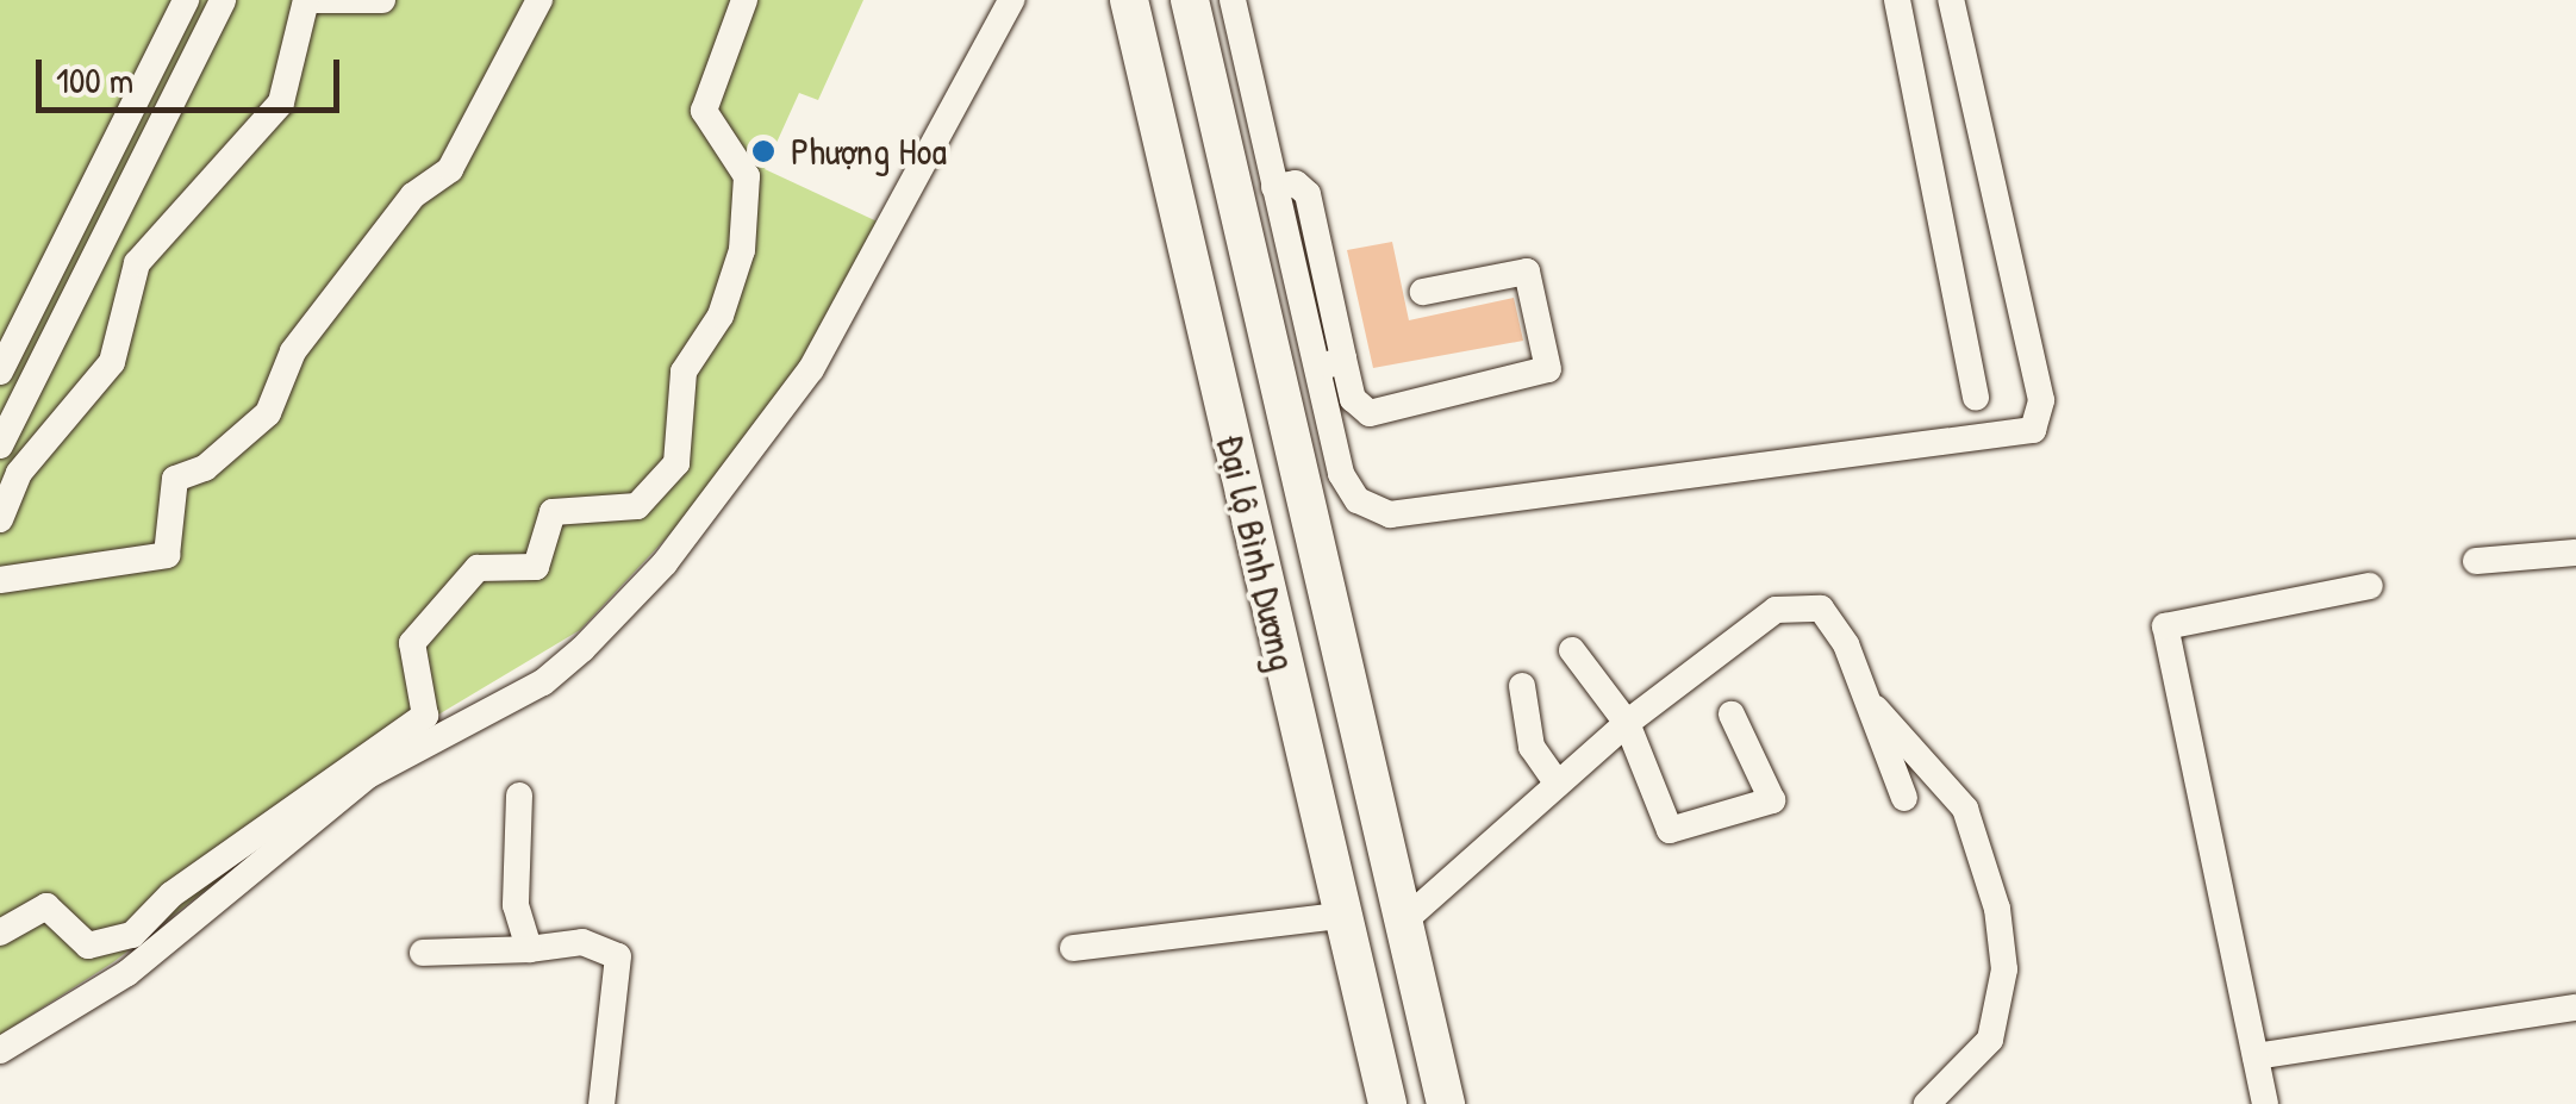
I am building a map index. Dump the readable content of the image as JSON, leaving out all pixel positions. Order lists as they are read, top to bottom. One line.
{"streets":{"highway":["Đại lộ Bình Dương"]},"places":["Phượng Hoa"],"scale_bar":"100 m"}
